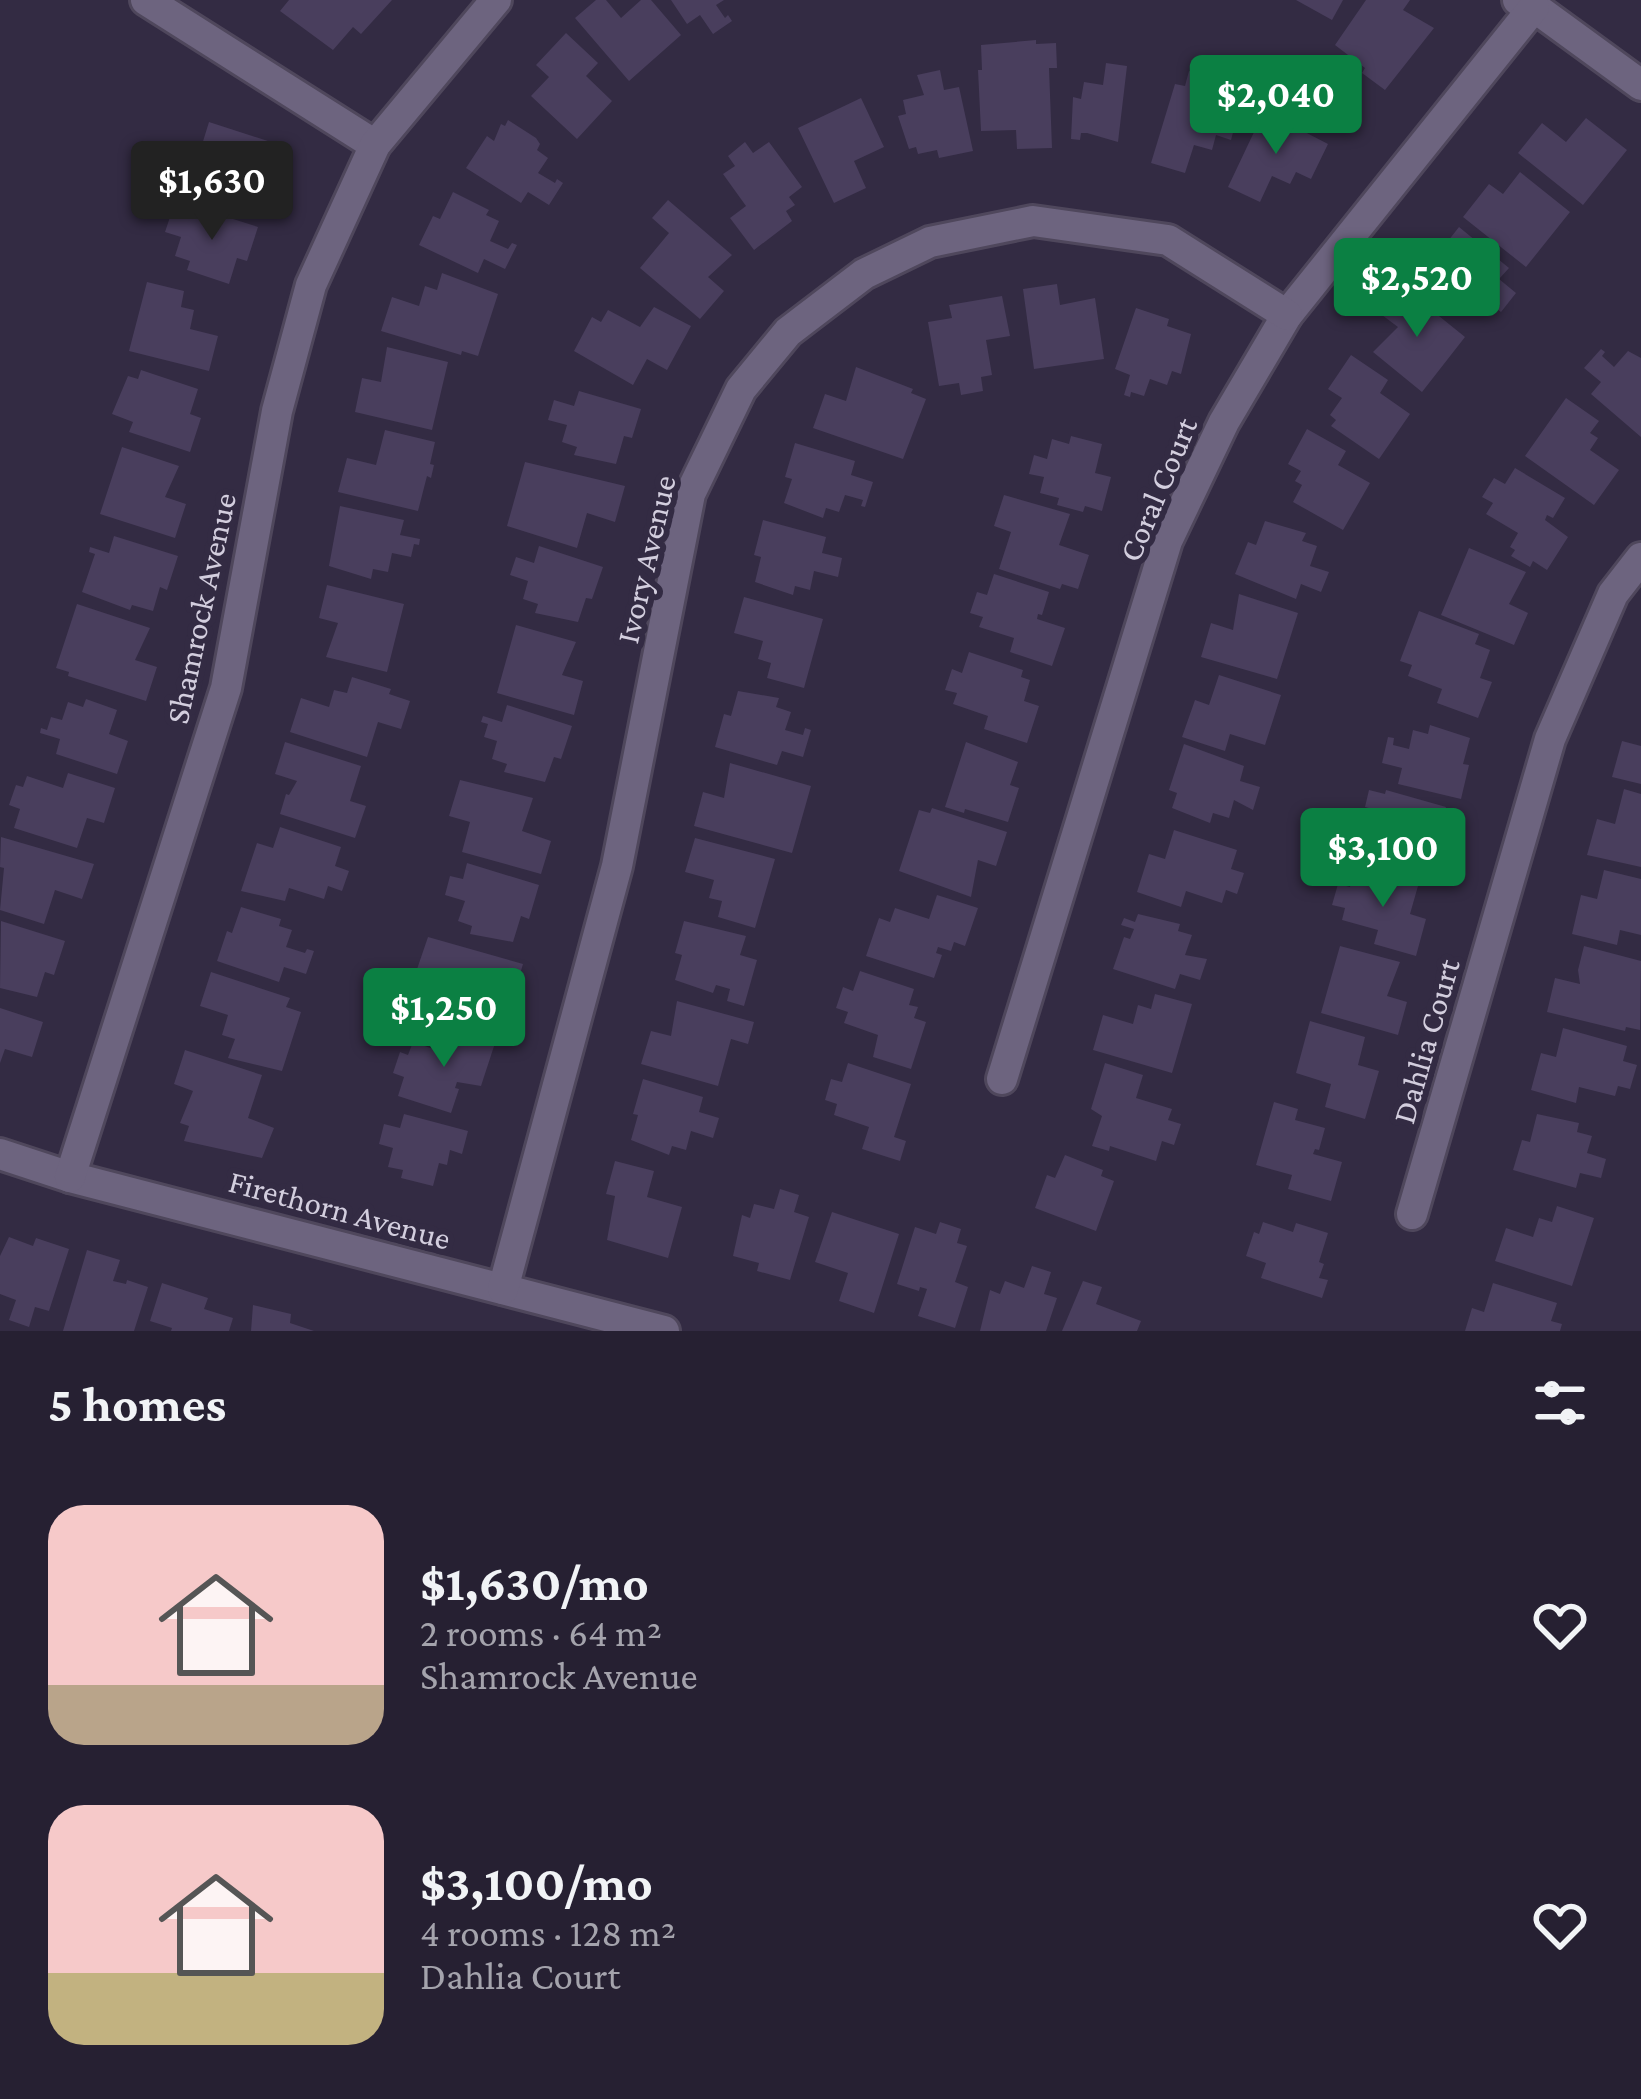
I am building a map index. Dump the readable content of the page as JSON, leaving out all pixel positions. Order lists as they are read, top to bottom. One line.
{"streets":{"street":["Coral Court","Ivory Avenue","Shamrock Avenue","Dahlia Court","Firethorn Avenue"]},"crossings":[["Coral Court","Ivory Avenue"],["Ivory Avenue","Firethorn Avenue"],["Shamrock Avenue","Firethorn Avenue"]],"page":{"price":["$2,040","$1,630","$2,520","$3,100","$1,250"],"heading":"5 homes","list":[{"name":"$1,630/mo","note":"2 rooms · 64 m² · Shamrock Avenue"},{"name":"$3,100/mo","note":"4 rooms · 128 m² · Dahlia Court"}]}}
